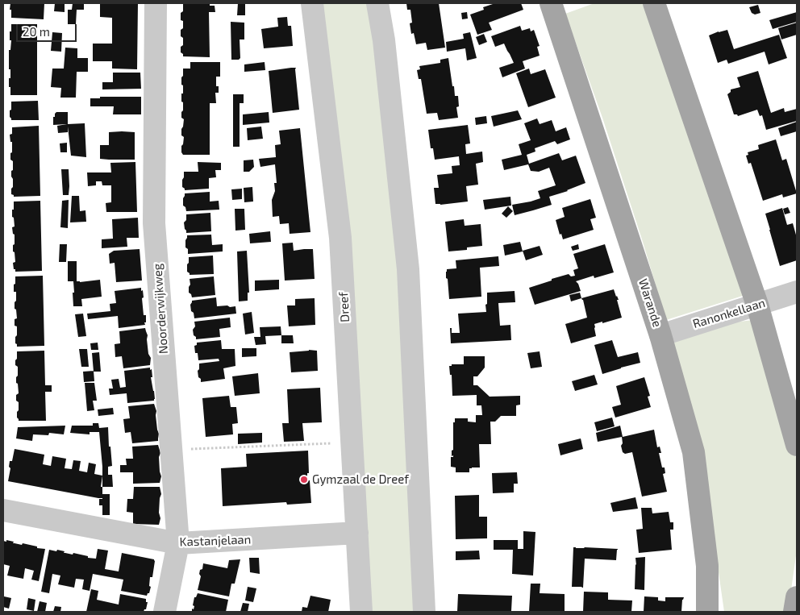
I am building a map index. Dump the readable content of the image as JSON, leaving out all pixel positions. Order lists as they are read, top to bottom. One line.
{"streets":{"main road":["Warande"],"street":["Dreef","Noorderwijkweg","Ranonkellaan","Kastanjelaan"]},"crossings":[["Warande","Ranonkellaan"],["Dreef","Kastanjelaan"],["Noorderwijkweg","Kastanjelaan"]],"places":["Gymzaal de Dreef"],"scale_bar":"20 m"}
